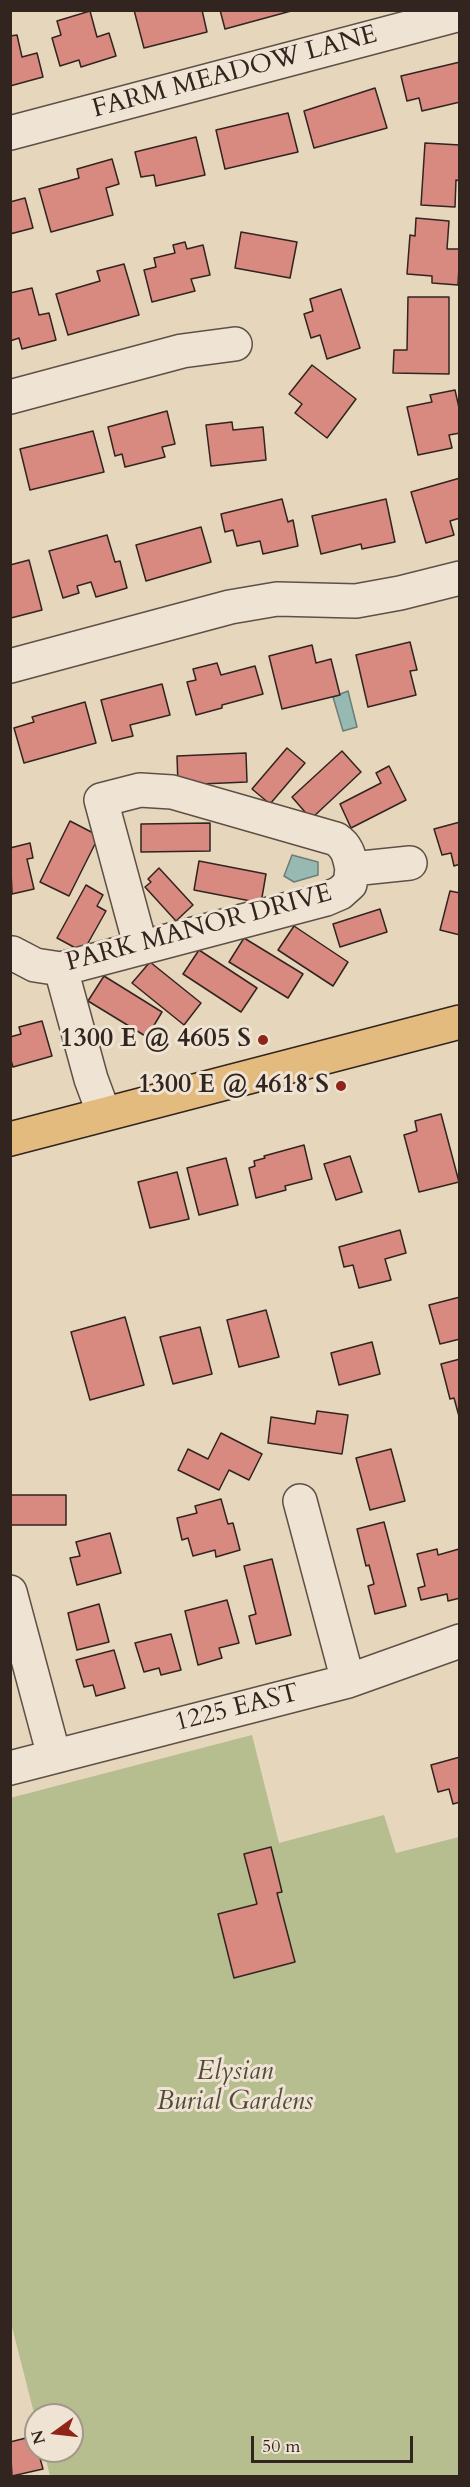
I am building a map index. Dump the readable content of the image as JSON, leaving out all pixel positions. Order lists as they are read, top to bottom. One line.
{"streets":{"street":["FARM MEADOW LANE","PARK MANOR DRIVE","1225 EAST"]},"parks":["Elysian Burial Gardens"],"places":["1300 E @ 4605 S","1300 E @ 4618 S"],"scale_bar":"50 m","north":"left"}
